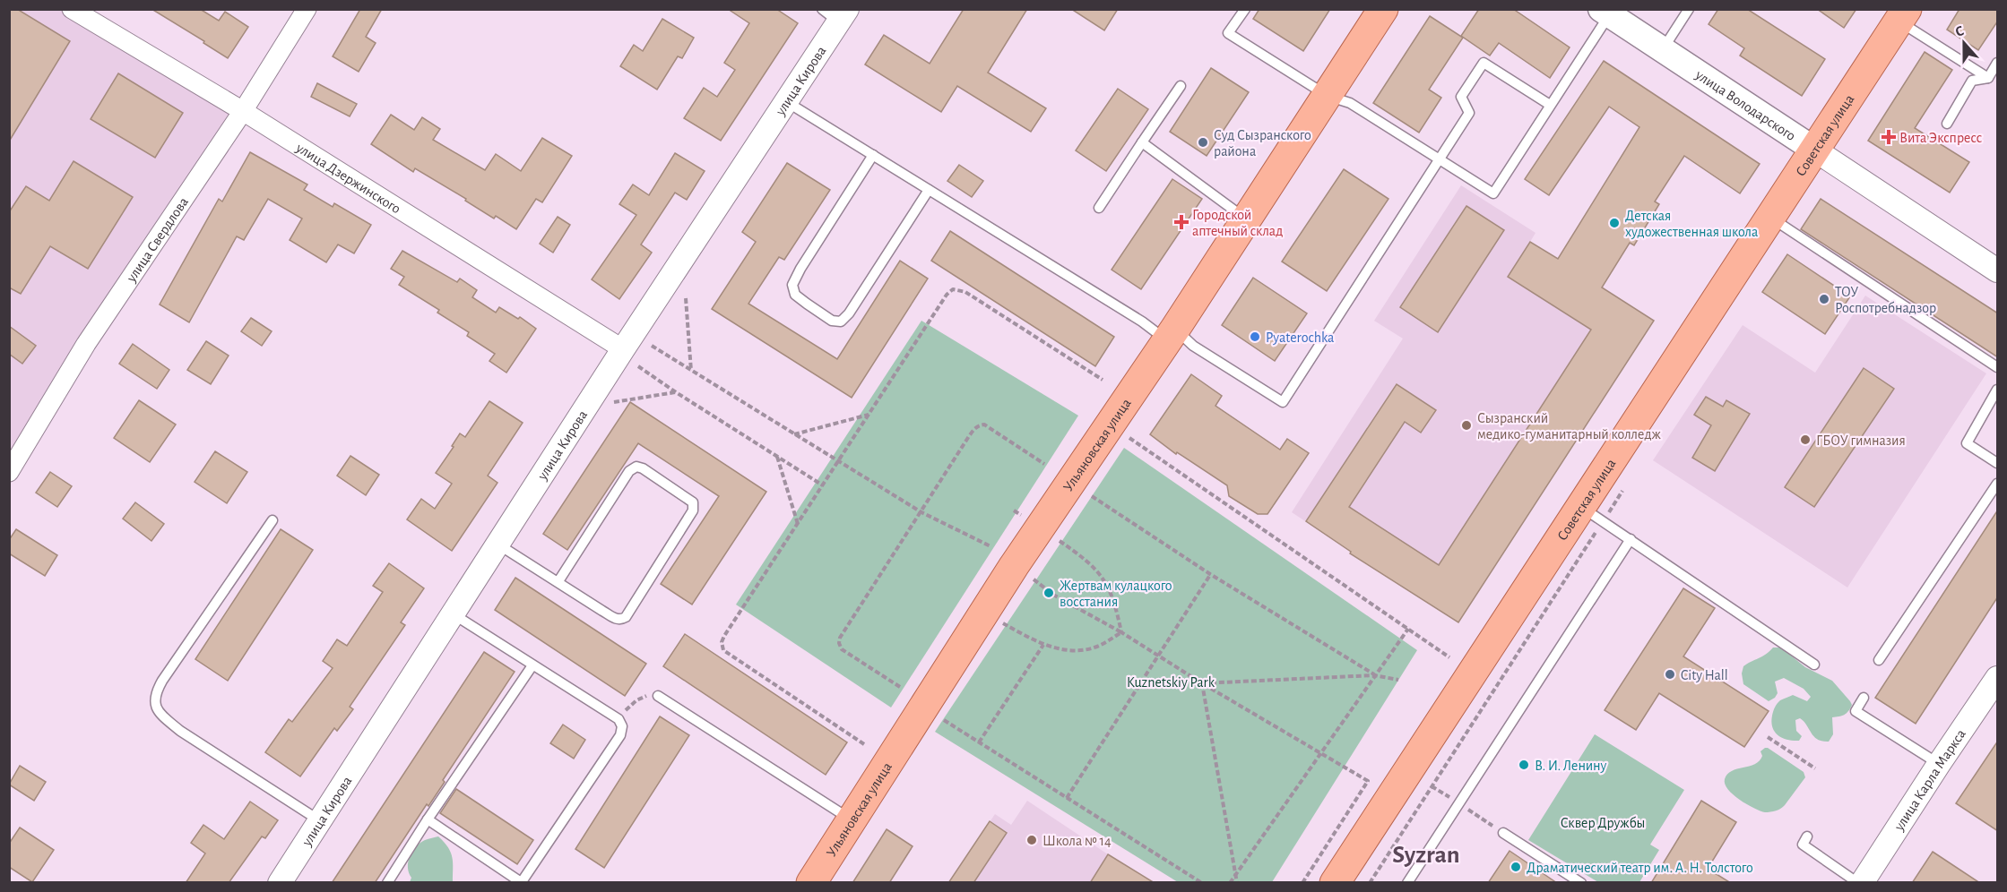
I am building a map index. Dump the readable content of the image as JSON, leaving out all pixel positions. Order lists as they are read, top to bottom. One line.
{"streets":{"main road":["улица Володарского","Советская улица","Ульяновская улица"],"street":["улица Кирова","улица Дзержинского","улица Свердлова","улица Карла Маркса"]},"crossings":[["улица Кирова","улица Дзержинского"],["улица Володарского","Советская улица"],["улица Дзержинского","улица Свердлова"]],"districts":["Syzran"],"parks":["Kuznetskiy Park","Сквер Дружбы"],"places":{"health":["Вита Экспресс","Городской аптечный склад"],"other":["Суд Сызранского района","Детская художественная школа","ТОУ Роспотребнадзор","Pyaterochka","Сызранский медико-гуманитарный колледж","ГБОУ гимназия","Жертвам кулацкого восстания","City Hall","В. И. Ленину","Школа № 14","Драматический театр им. А. Н. Толстого"]},"north":"top"}
